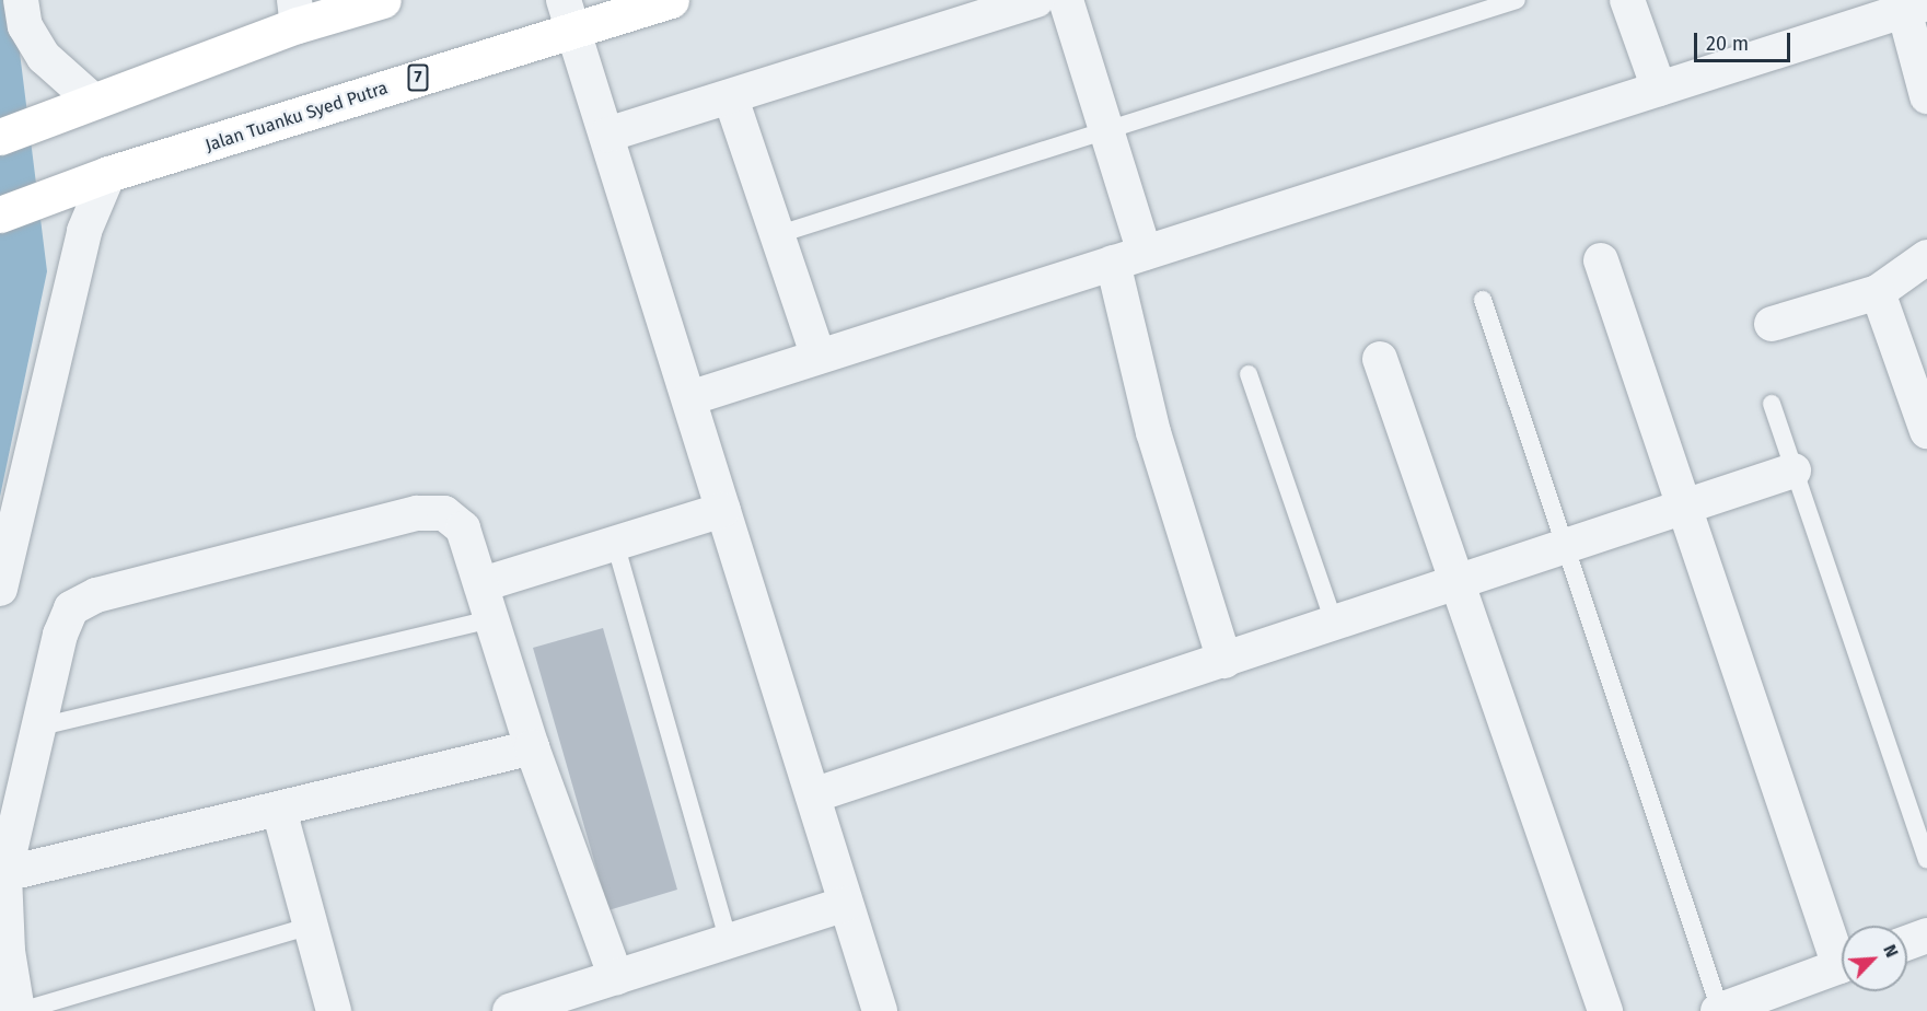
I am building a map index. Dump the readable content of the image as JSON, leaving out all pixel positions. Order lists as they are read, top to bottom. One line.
{"streets":{"main road":["7","Jalan Tuanku Syed Putra"]},"scale_bar":"20 m","north":"top right"}
